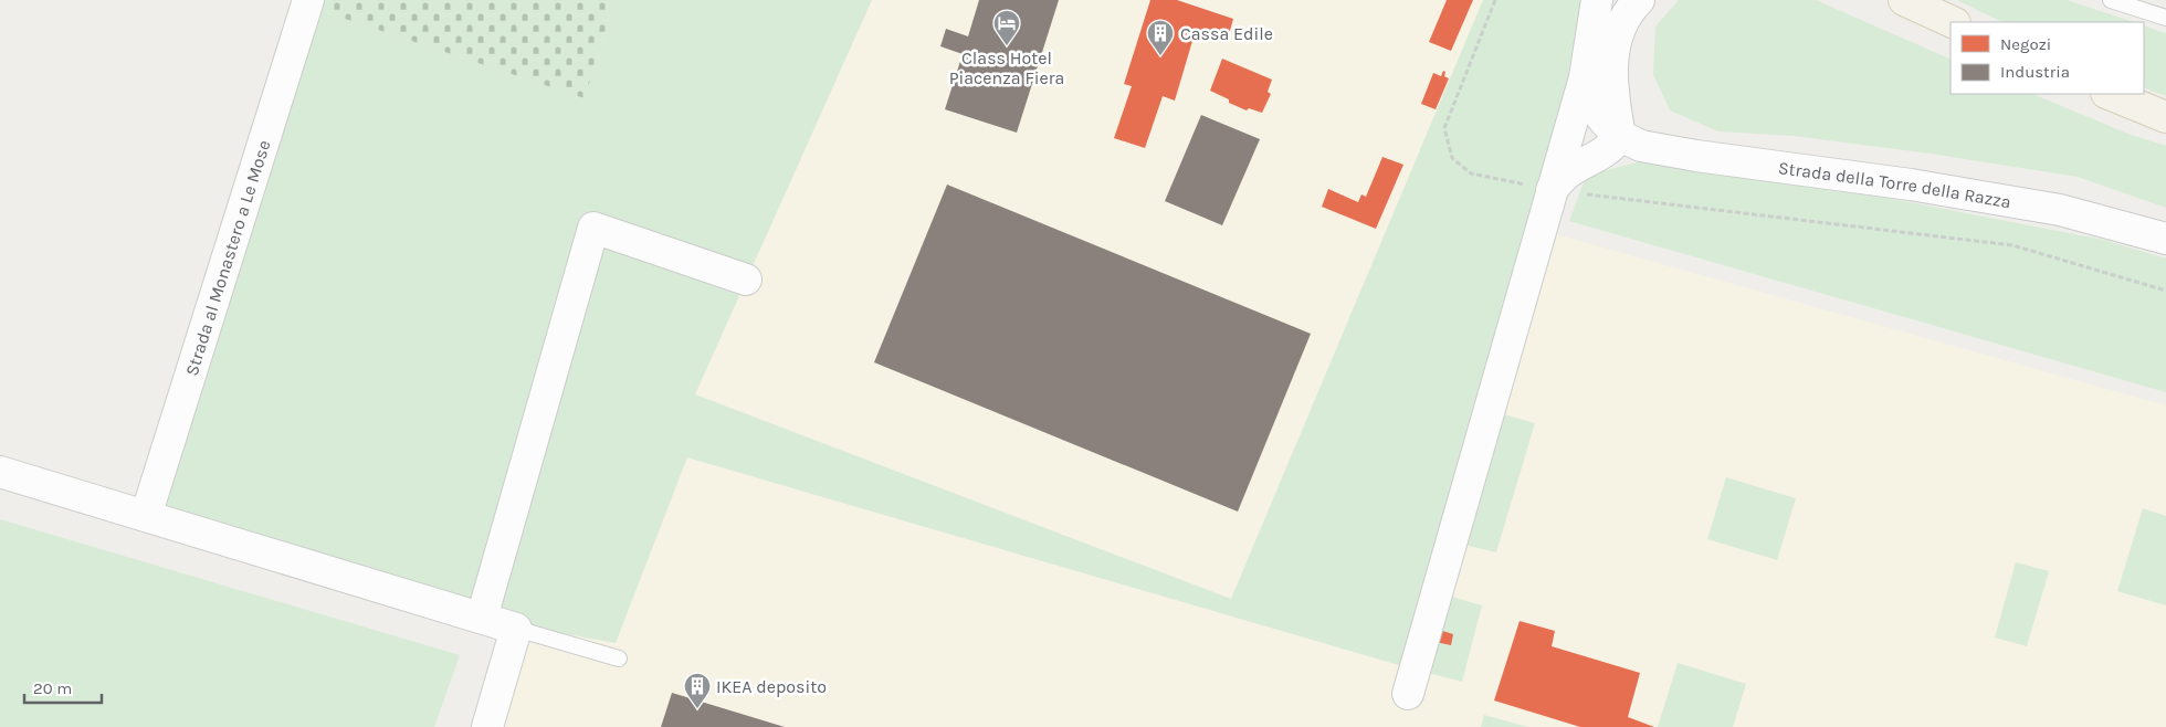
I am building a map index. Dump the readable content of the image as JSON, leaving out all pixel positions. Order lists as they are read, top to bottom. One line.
{"streets":{"street":["Strada della Torre della Razza","Strada al Monastero a Le Mose"]},"places":{"hotel":["Class Hotel Piacenza Fiera"],"building":["Cassa Edile","IKEA deposito"]},"legend":["Negozi","Industria"],"scale_bar":"20 m"}
